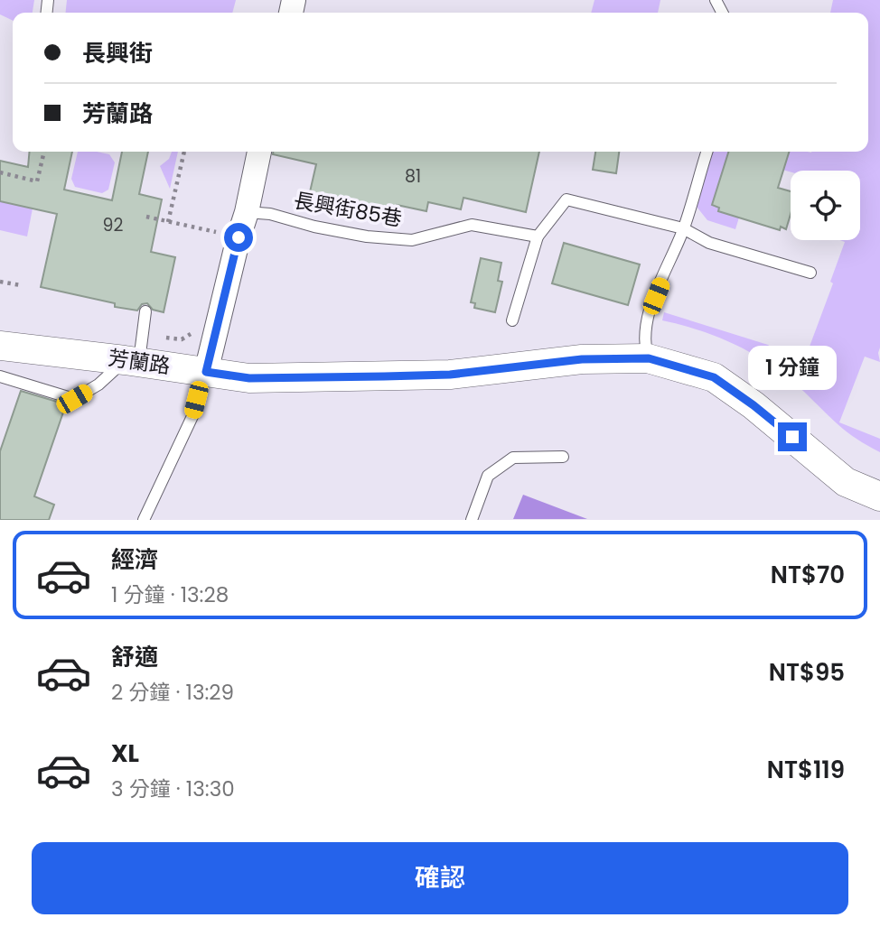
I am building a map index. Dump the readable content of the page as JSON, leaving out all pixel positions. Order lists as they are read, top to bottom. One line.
{"streets":{"street":["芳蘭路"],"lane":["長興街85巷"]},"house_numbers":["81","92"],"page":{"banner":["長興街","芳蘭路"],"bubble":"1 分鐘","list":[{"name":"經濟","note":"1 分鐘 · 13:28","value":"NT$70"},{"name":"舒適","note":"2 分鐘 · 13:29","value":"NT$95"},{"name":"XL","note":"3 分鐘 · 13:30","value":"NT$119"}],"buttons":"確認"}}
